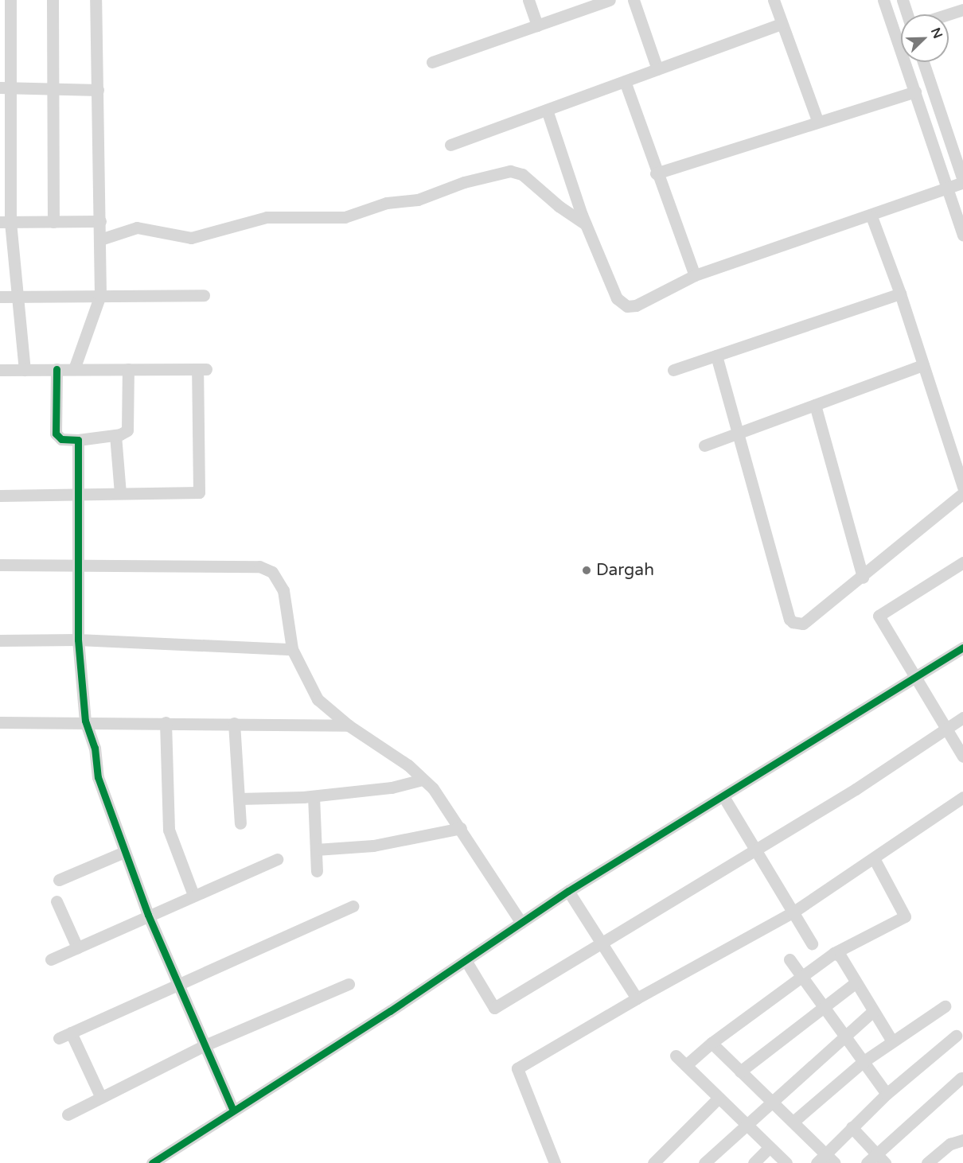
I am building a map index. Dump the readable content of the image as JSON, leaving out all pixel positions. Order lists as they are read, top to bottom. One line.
{"places":["Dargah"],"north":"top right"}
